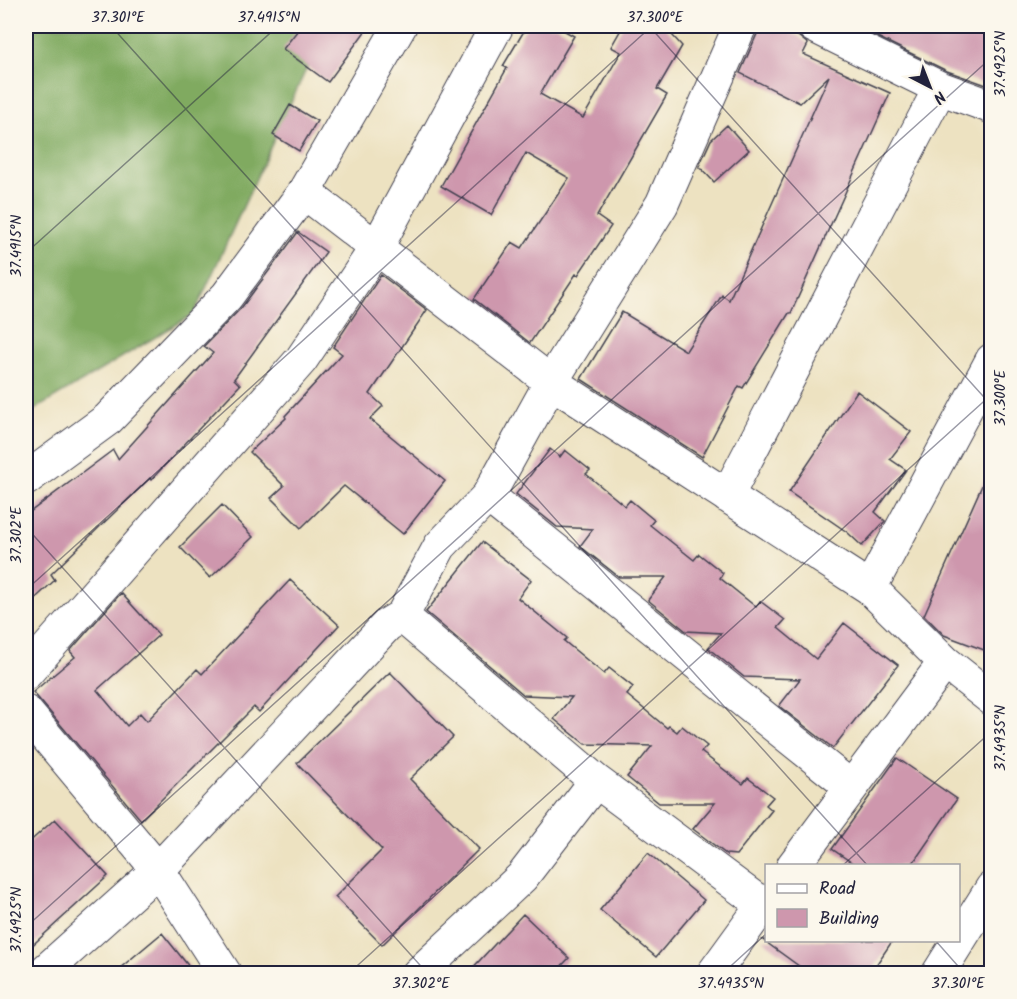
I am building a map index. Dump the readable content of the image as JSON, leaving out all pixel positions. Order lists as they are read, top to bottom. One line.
{"legend":["Road","Building"],"north":"bottom right","coordinates":["37.301°E","37.4915°N","37.300°E","37.4925°N","37.302°E","37.4935°N"]}
